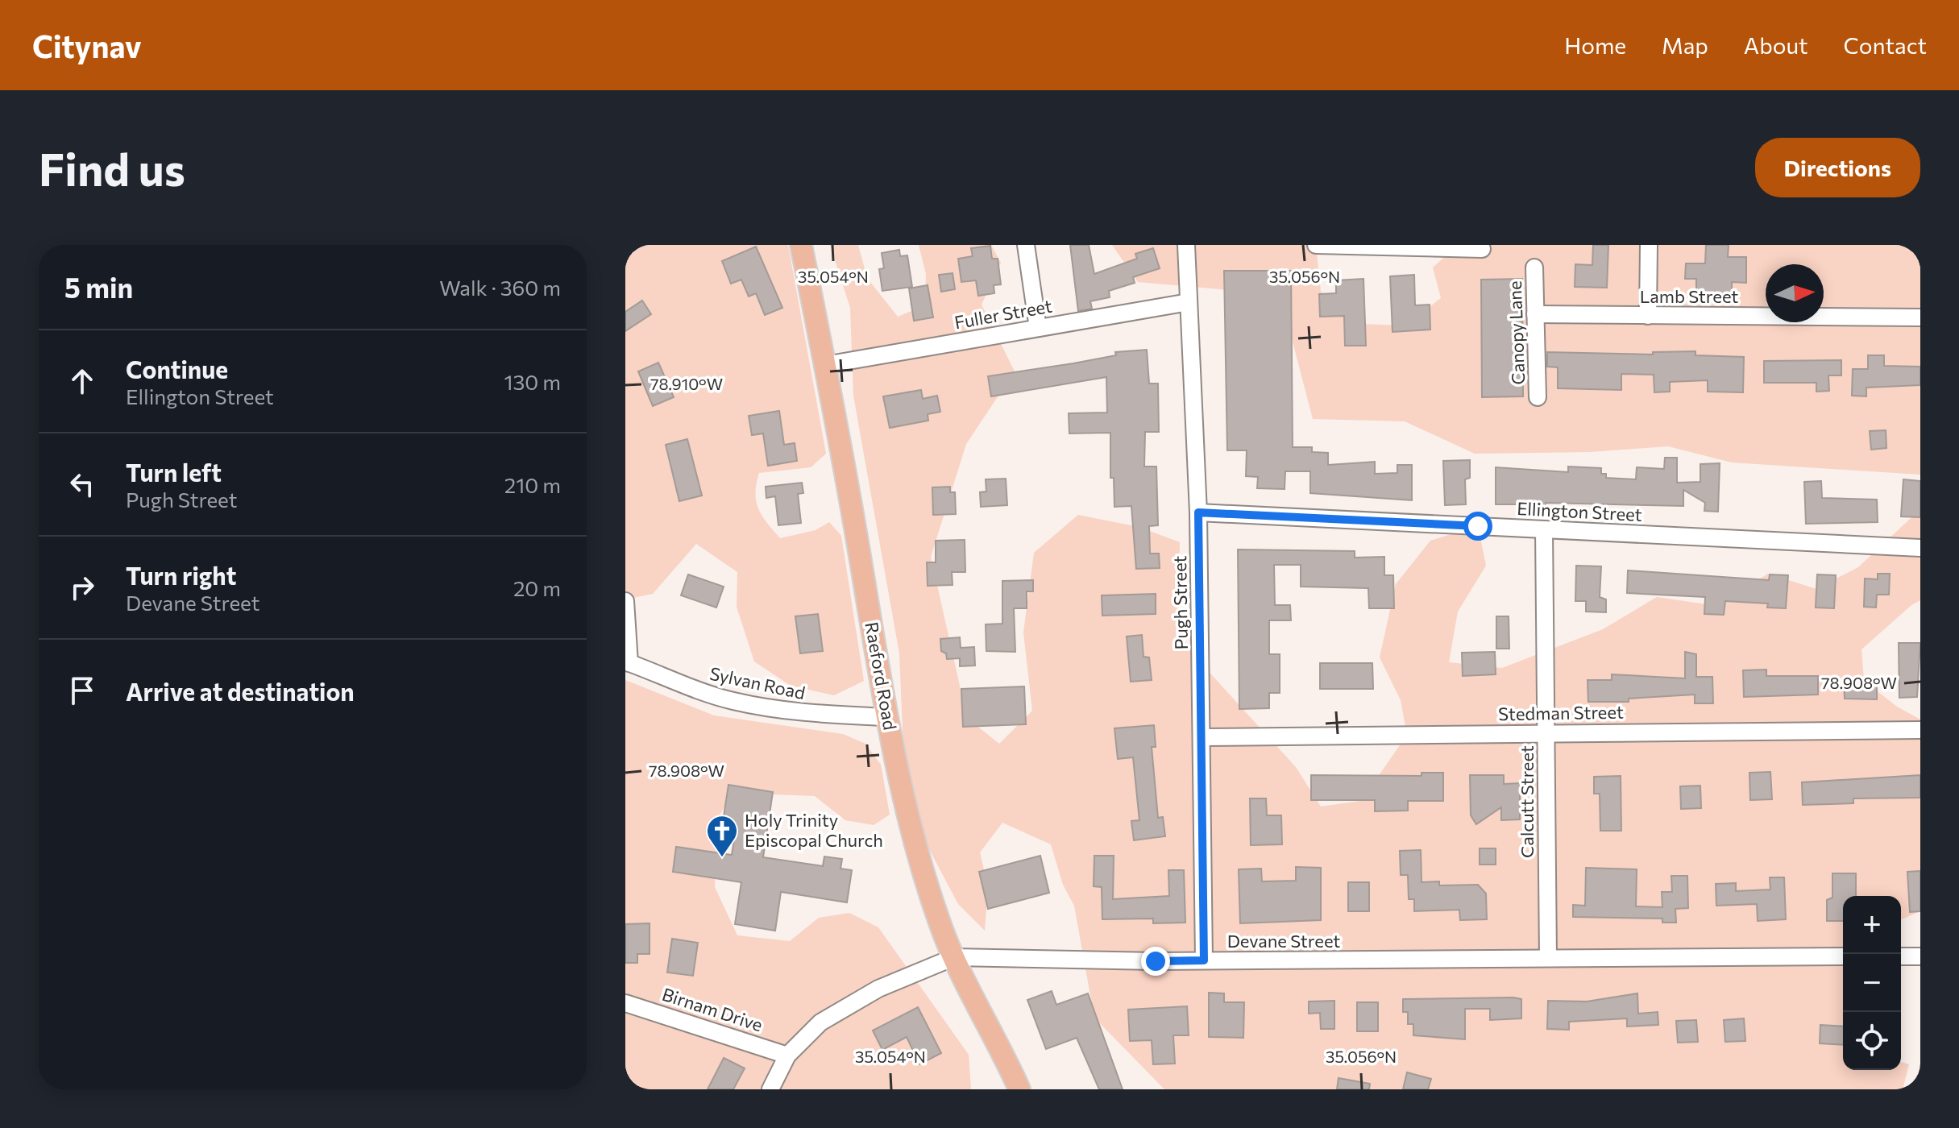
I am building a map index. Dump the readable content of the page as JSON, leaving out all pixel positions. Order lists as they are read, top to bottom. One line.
{"streets":{"main road":["Raeford Road"],"street":["Lamb Street","Fuller Street","Canopy Lane","Ellington Street","Pugh Street","Sylvan Road","Stedman Street","Calcutt Street","Devane Street","Birnam Drive"]},"crossings":[["Lamb Street","Canopy Lane"],["Fuller Street","Pugh Street"],["Fuller Street","Raeford Road"],["Ellington Street","Pugh Street"],["Ellington Street","Calcutt Street"],["Pugh Street","Stedman Street"],["Pugh Street","Devane Street"],["Raeford Road","Sylvan Road"],["Raeford Road","Devane Street"],["Stedman Street","Calcutt Street"],["Calcutt Street","Devane Street"],["Devane Street","Birnam Drive"]],"places":{"church":["Holy Trinity Episcopal Church"]},"north":"right","page":{"header":"Citynav","nav":["Home","Map","About","Contact"],"buttons":"Directions","title":"Find us","heading":["5 min","Walk · 360 m"],"list":[["Continue","Ellington Street","130 m"],["Turn left","Pugh Street","210 m"],["Turn right","Devane Street","20 m"],"Arrive at destination"],"map_buttons":["+","−"]},"coordinates":["35.054°N","35.056°N","78.910°W","78.908°W"]}
